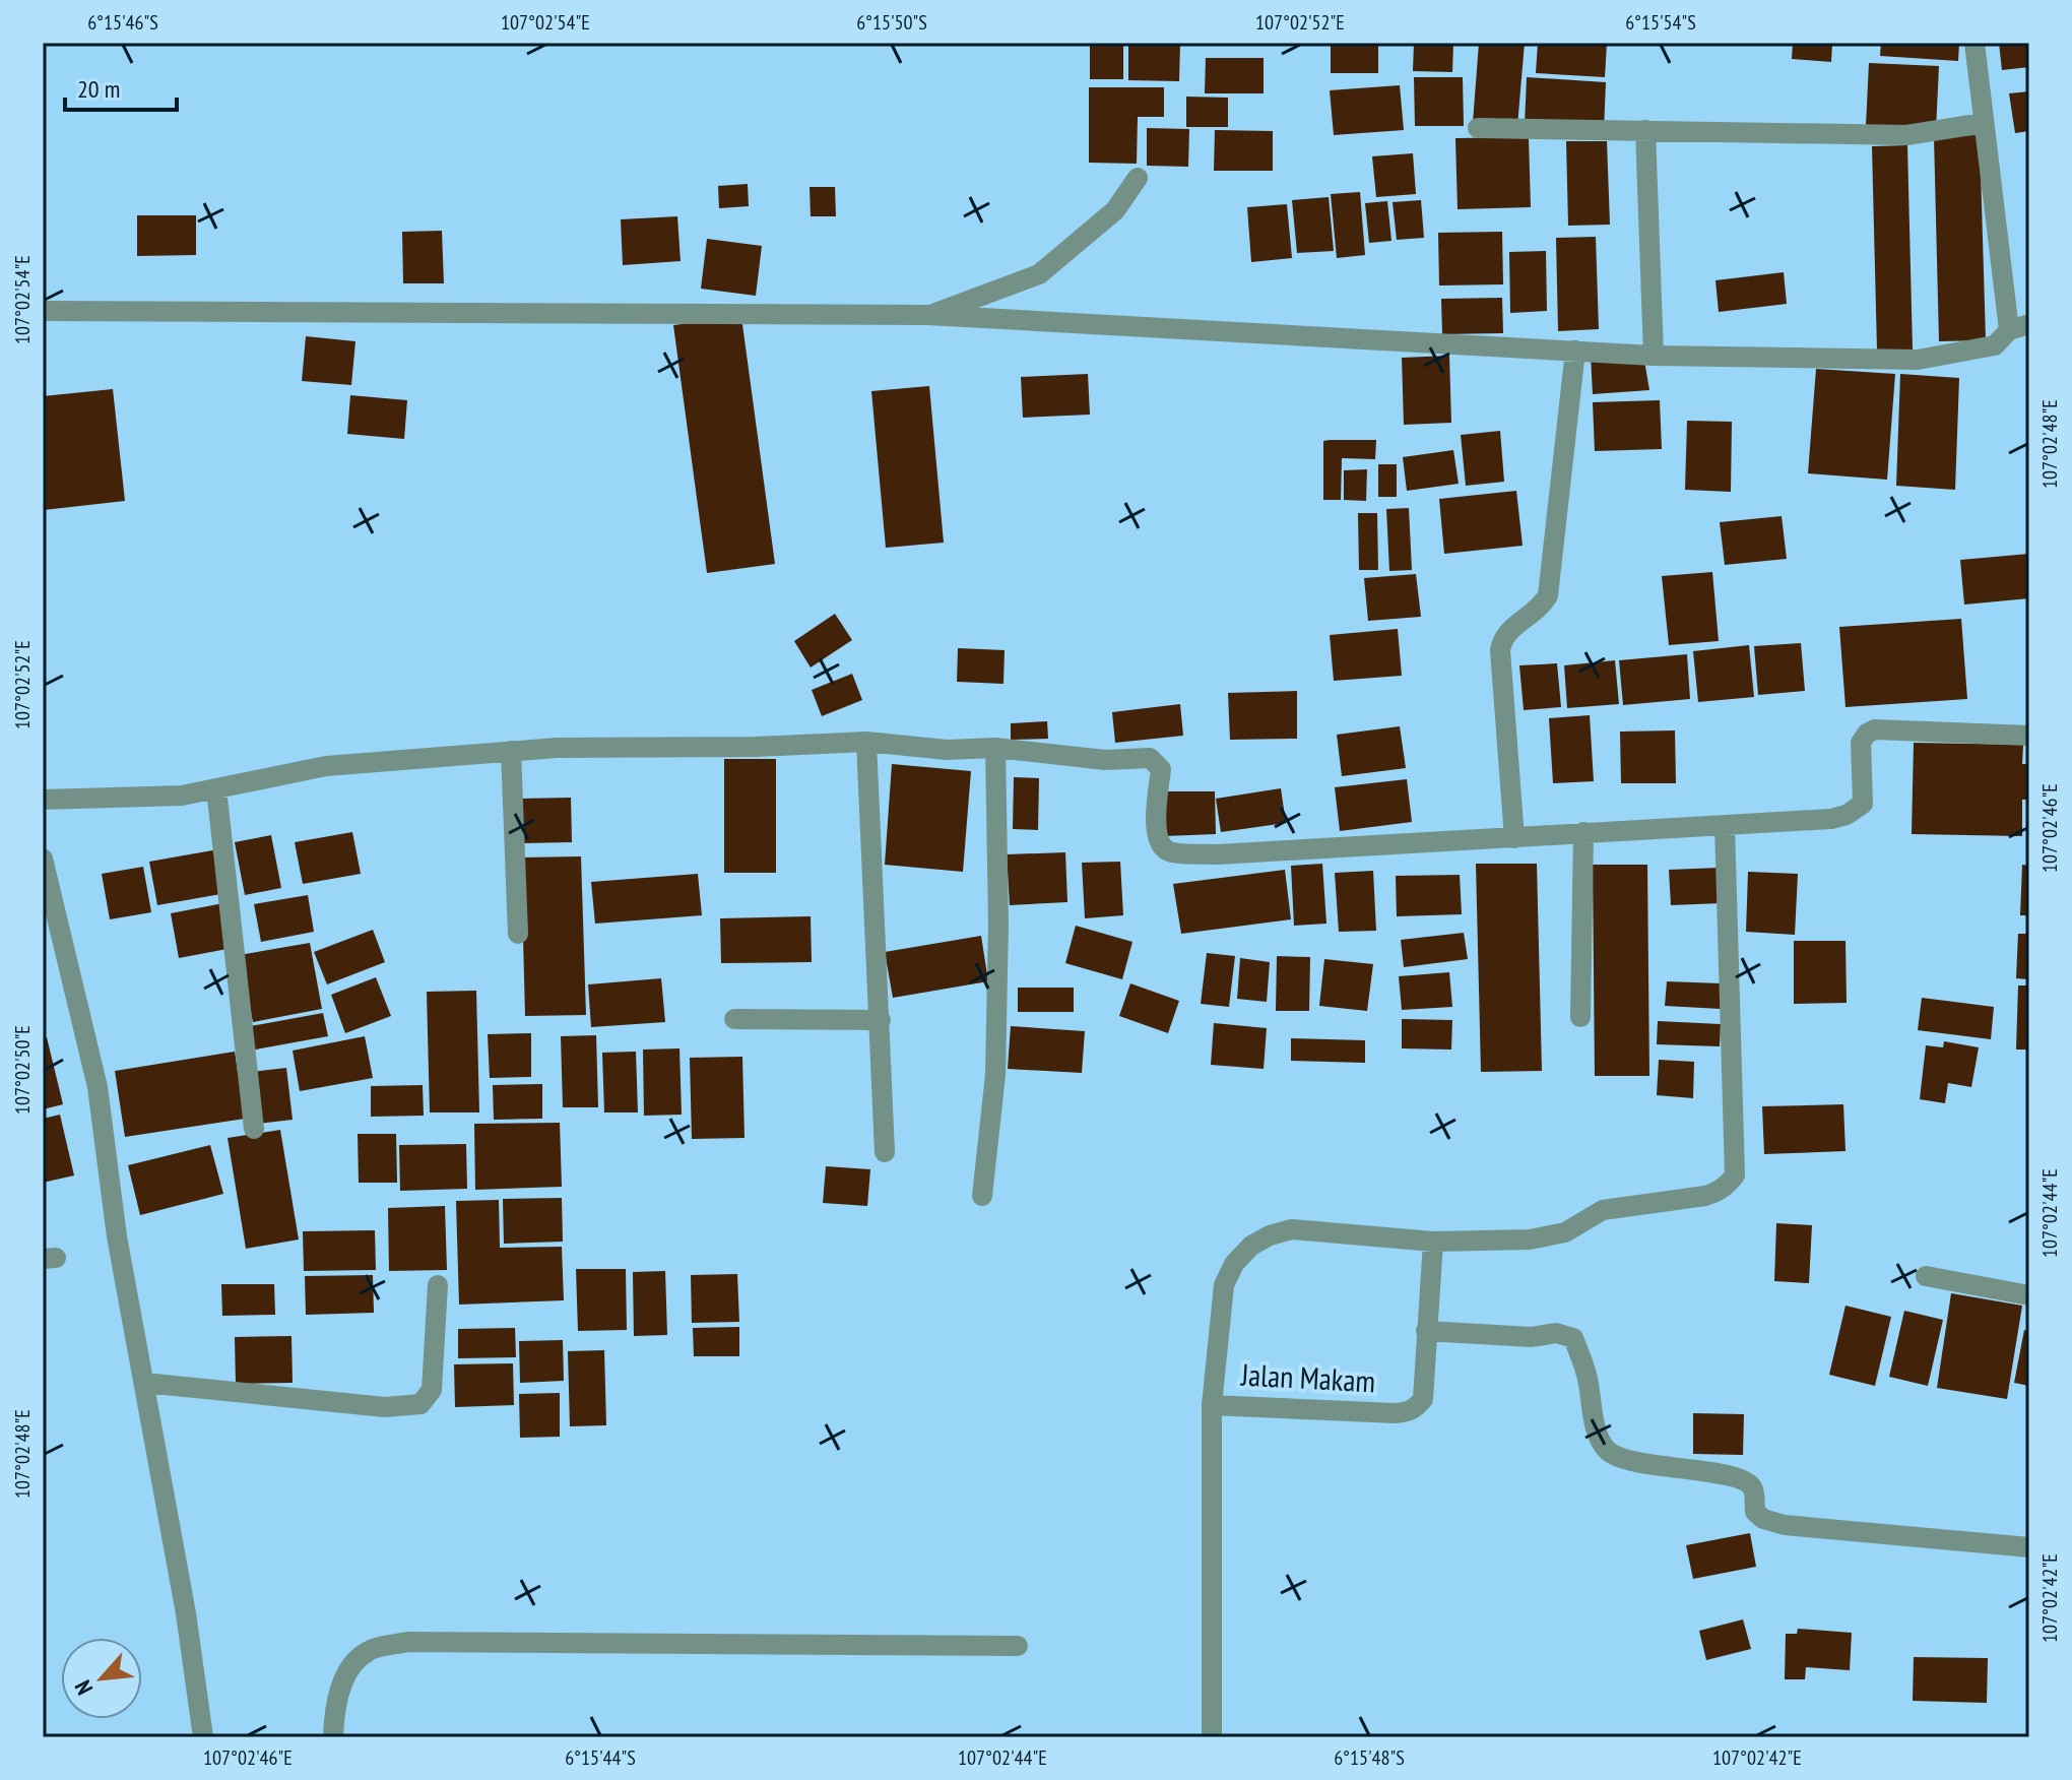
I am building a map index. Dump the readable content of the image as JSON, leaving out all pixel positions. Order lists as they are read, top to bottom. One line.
{"streets":{"street":["Jalan Makam"]},"scale_bar":"20 m","north":"bottom left","coordinates":["6°15'46\"S","107°02'54\"E","6°15'50\"S","107°02'52\"E","6°15'54\"S","107°02'48\"E","107°02'46\"E","107°02'50\"E","107°02'44\"E","107°02'42\"E","6°15'44\"S","6°15'48\"S"]}
